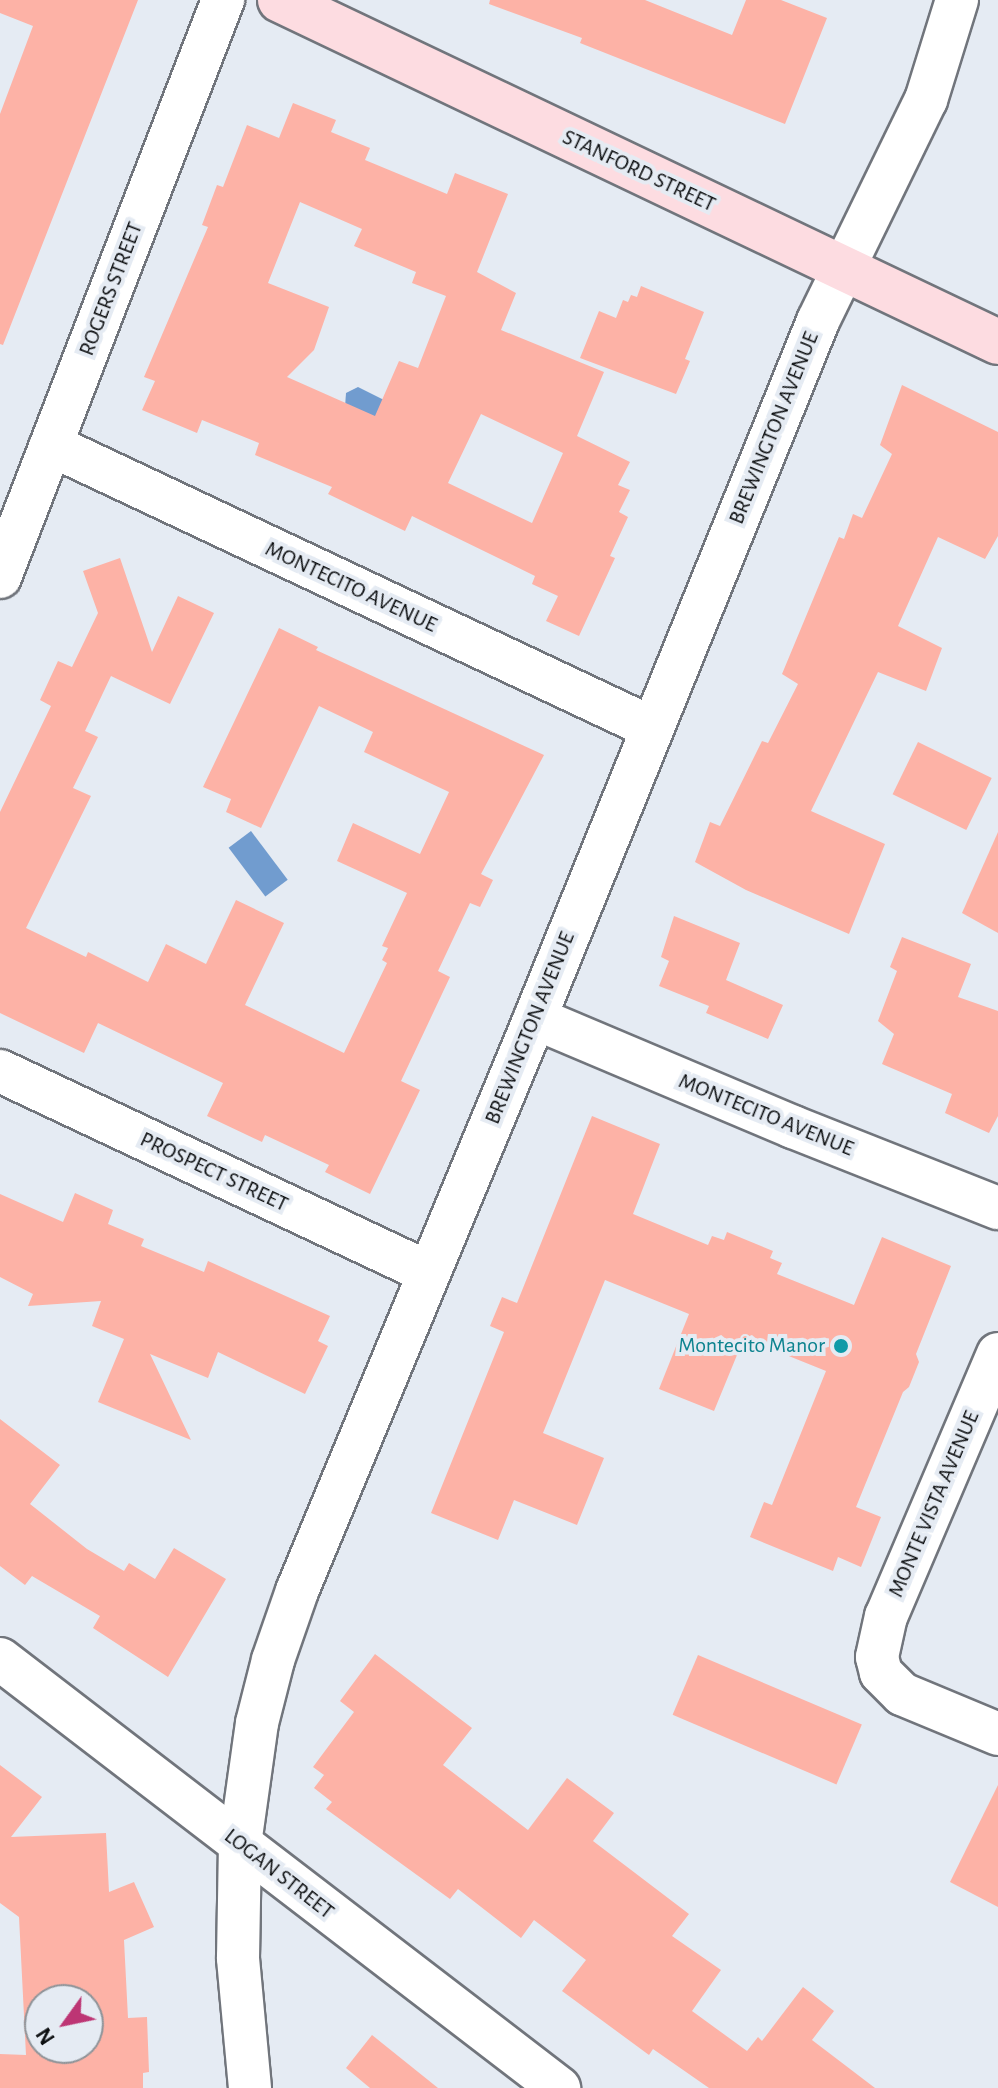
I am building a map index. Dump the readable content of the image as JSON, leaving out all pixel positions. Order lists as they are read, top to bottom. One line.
{"streets":{"street":["STANFORD STREET","ROGERS STREET","BREWINGTON AVENUE","MONTECITO AVENUE","PROSPECT STREET","MONTE VISTA AVENUE","LOGAN STREET"]},"crossings":[["STANFORD STREET","BREWINGTON AVENUE"],["ROGERS STREET","MONTECITO AVENUE"],["BREWINGTON AVENUE","MONTECITO AVENUE"],["BREWINGTON AVENUE","PROSPECT STREET"],["BREWINGTON AVENUE","LOGAN STREET"]],"places":["Montecito Manor"],"north":"bottom left"}
